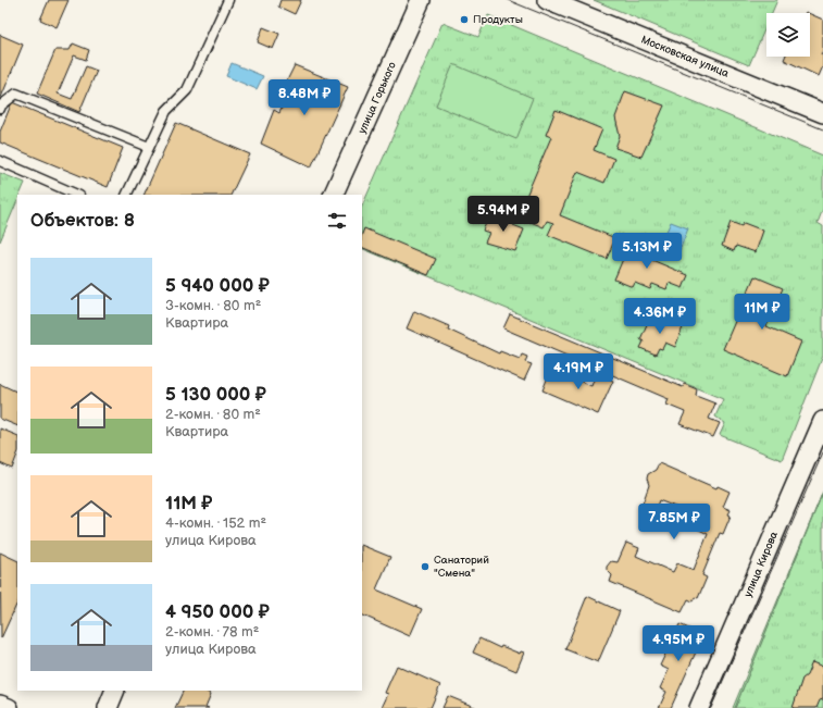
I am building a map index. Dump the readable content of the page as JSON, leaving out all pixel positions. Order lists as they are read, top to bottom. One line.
{"streets":{"street":["Московская улица","улица Горького","улица Кирова"]},"places":["Продукты","Санаторий \"Смена\""],"page":{"price":["8.48M ₽","5.94M ₽","5.13M ₽","11M ₽","4.36M ₽","4.19M ₽","7.85M ₽","4.95M ₽"],"heading":"Объектов: 8","list":[{"name":"5 940 000 ₽","note":"3-комн. · 80 m² · Квартира"},{"name":"5 130 000 ₽","note":"2-комн. · 80 m² · Квартира"},{"name":"11M ₽","note":"4-комн. · 152 m² · улица Кирова"},{"name":"4 950 000 ₽","note":"2-комн. · 78 m² · улица Кирова"}]}}
